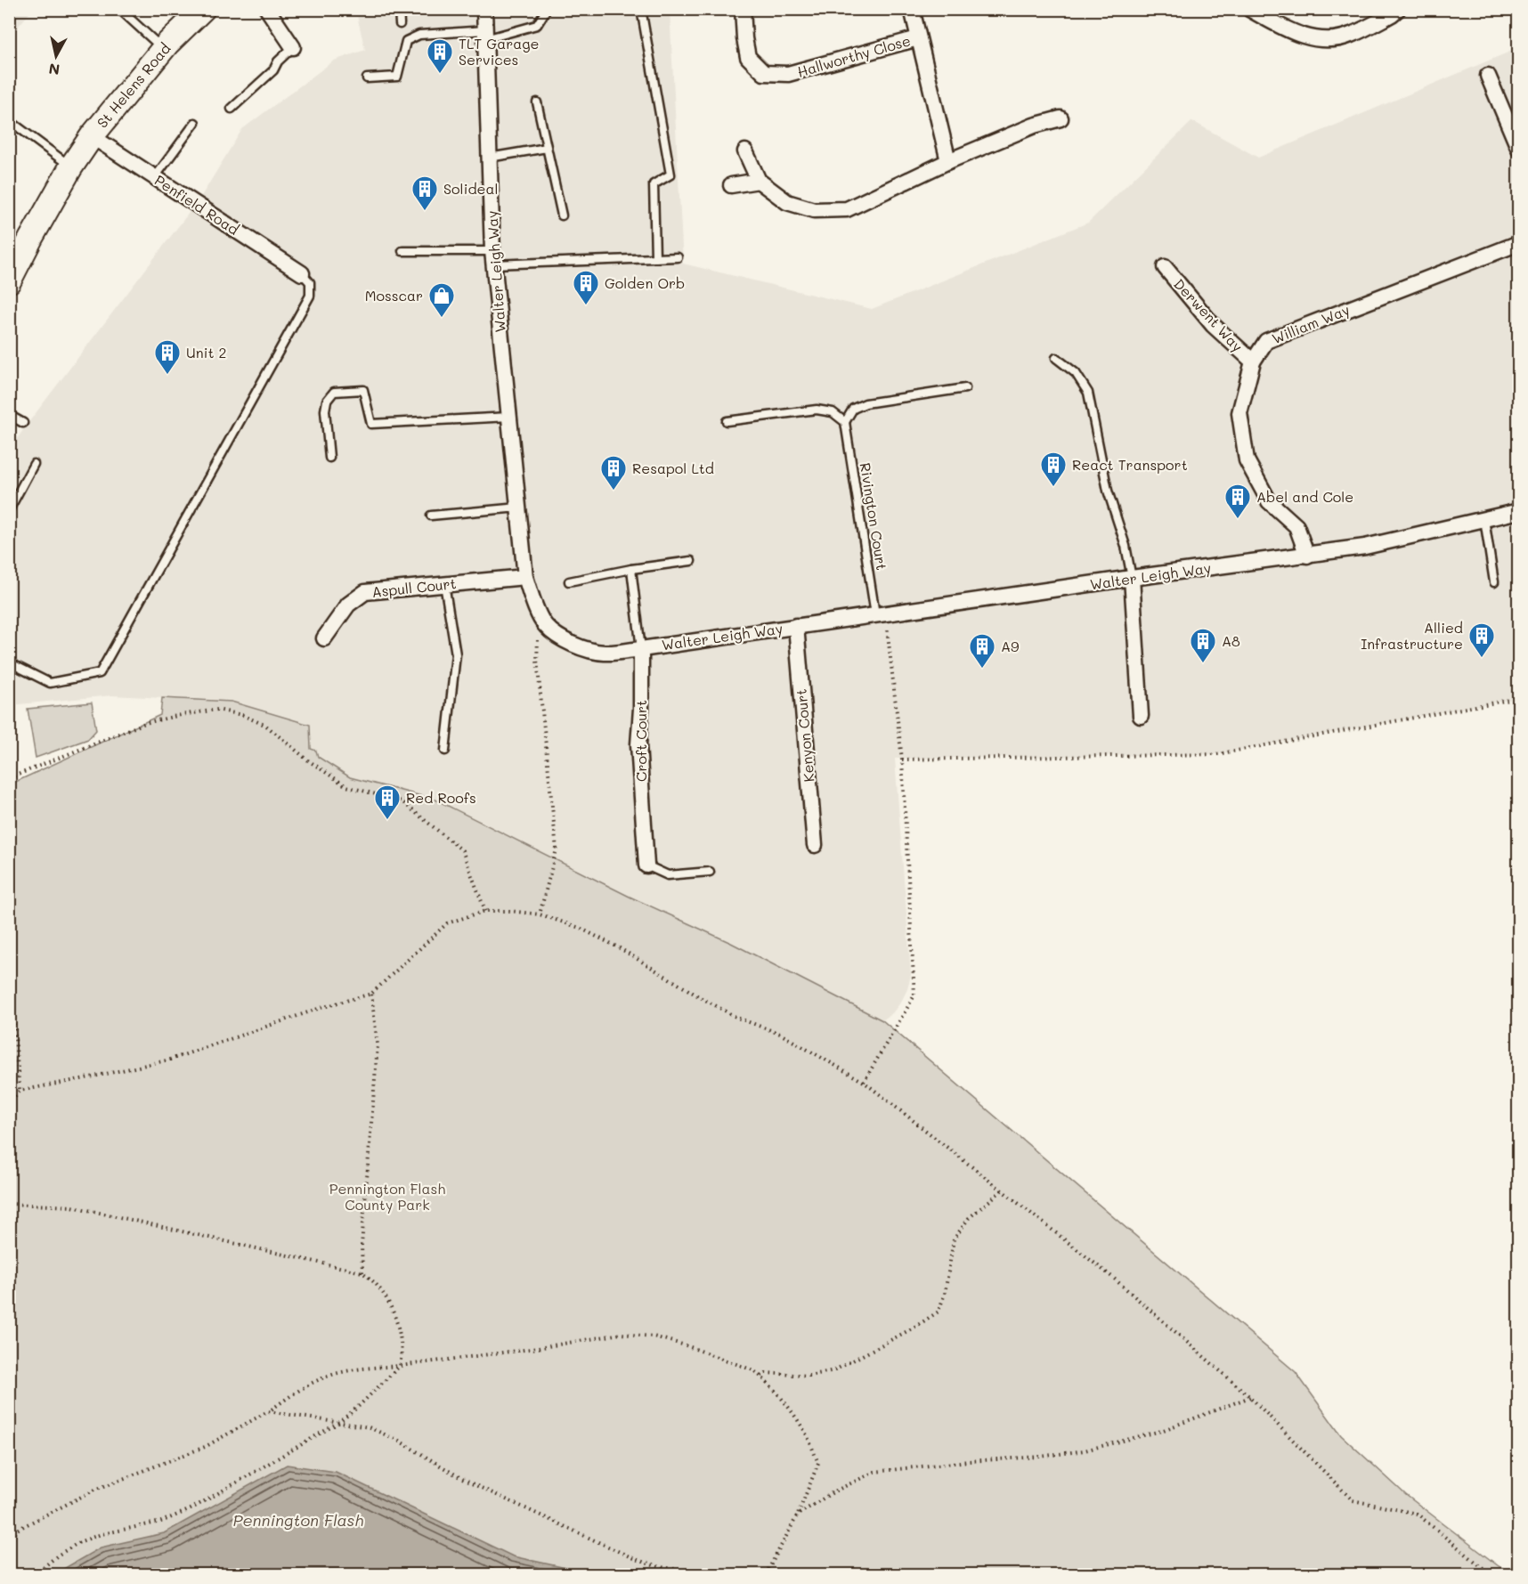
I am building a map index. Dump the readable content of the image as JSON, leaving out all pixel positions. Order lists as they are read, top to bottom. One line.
{"streets":{"main road":["St Helens Road"],"street":["Hallworthy Close","Penfield Road","Walter Leigh Way","Derwent Way","William Way","Aspull Court","Kenyon Court","Croft Court"],"lane":["Rivington Court"]},"crossings":[["St Helens Road","Penfield Road"],["Walter Leigh Way","William Way"],["Walter Leigh Way","Rivington Court"],["Walter Leigh Way","Aspull Court"],["Walter Leigh Way","Kenyon Court"],["Walter Leigh Way","Croft Court"],["Derwent Way","William Way"]],"water":["Pennington Flash"],"parks":["Pennington Flash County Park"],"places":{"building":["TLT Garage Services","Solideal","Golden Orb","Unit 2","React Transport","Resapol Ltd","Abel and Cole","Allied Infrastructure","A8","A9","Red Roofs"],"shop":["Mosscar"]},"north":"bottom"}
